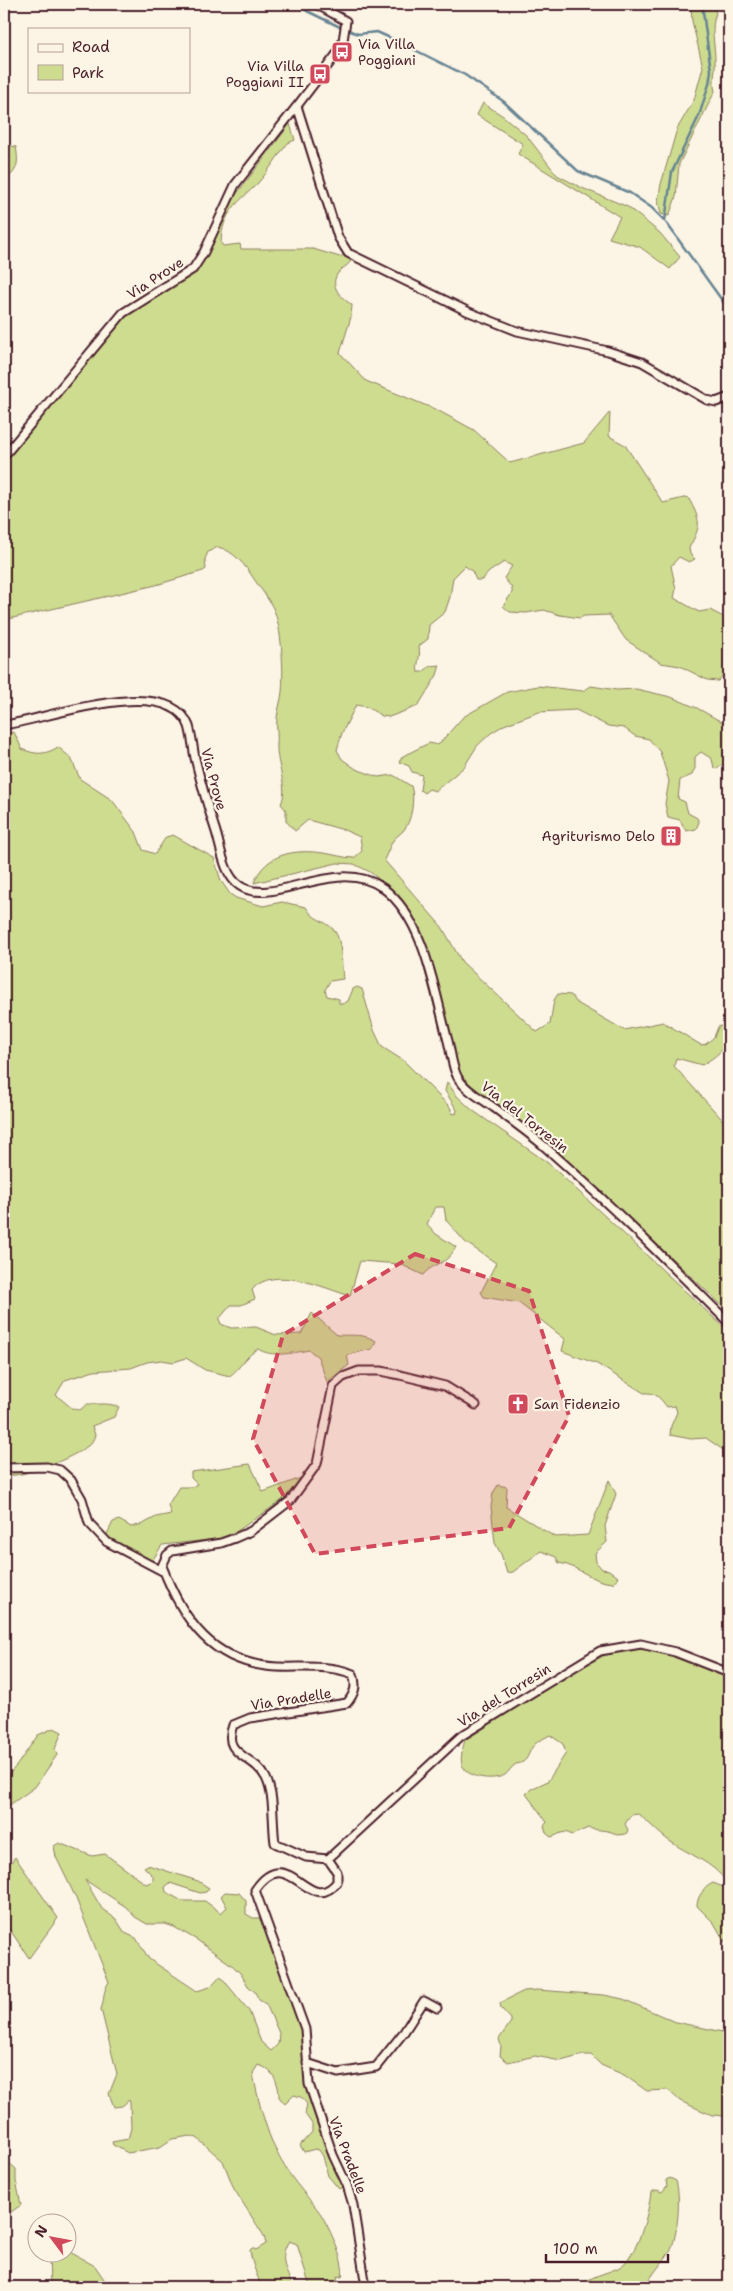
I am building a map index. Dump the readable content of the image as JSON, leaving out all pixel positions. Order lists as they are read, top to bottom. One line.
{"streets":{"street":["Via Prove","Via del Torresin","Via Pradelle"]},"crossings":[["Via Prove","Via del Torresin"],["Via del Torresin","Via Pradelle"]],"places":{"bus stop":["Via Villa Poggiani","Via Villa Poggiani II"],"building":["Agriturismo Delo"],"church":["San Fidenzio"]},"legend":["Road","Park"],"scale_bar":"100 m","north":"top left"}
